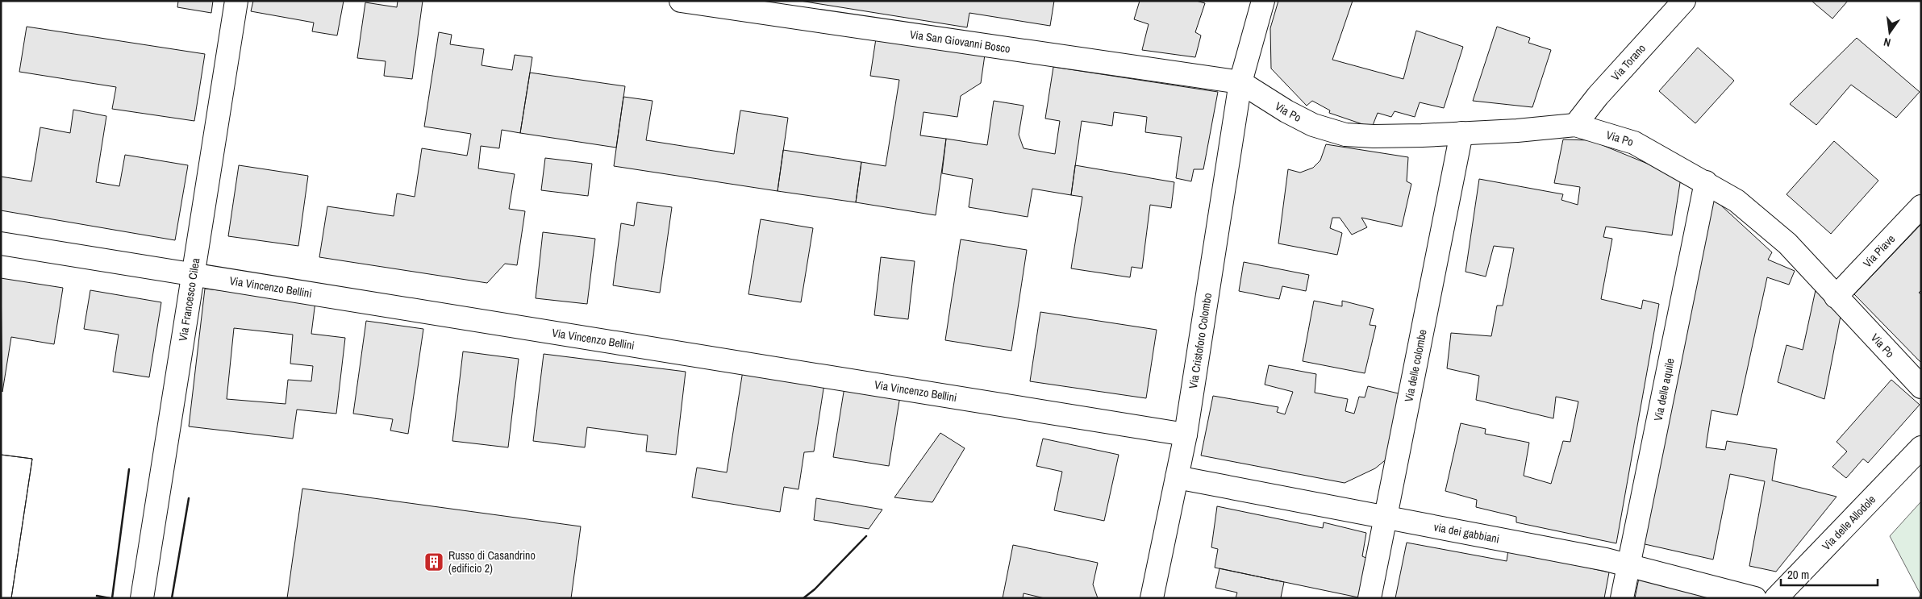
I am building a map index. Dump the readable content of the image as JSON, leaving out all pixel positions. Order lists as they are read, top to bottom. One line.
{"streets":{"street":["Via San Giovanni Bosco","Via Torano","Via Po","Via Piave","Via Vincenzo Bellini","Via Francesco Cilea","Via Cristoforo Colombo","Via delle colombe","Via delle aquile","Via delle Allodole","via dei gabbiani"]},"crossings":[["Via San Giovanni Bosco","Via Po"],["Via San Giovanni Bosco","Via Cristoforo Colombo"],["Via Torano","Via Po"],["Via Po","Via Piave"],["Via Po","Via Cristoforo Colombo"],["Via Po","Via delle colombe"],["Via Po","Via delle aquile"],["Via Vincenzo Bellini","Via Francesco Cilea"],["Via Vincenzo Bellini","Via Cristoforo Colombo"],["Via Cristoforo Colombo","via dei gabbiani"],["Via delle colombe","via dei gabbiani"],["Via delle aquile","via dei gabbiani"]],"places":{"building":["Russo di Casandrino (edificio 2)"]},"scale_bar":"20 m","north":"bottom"}
